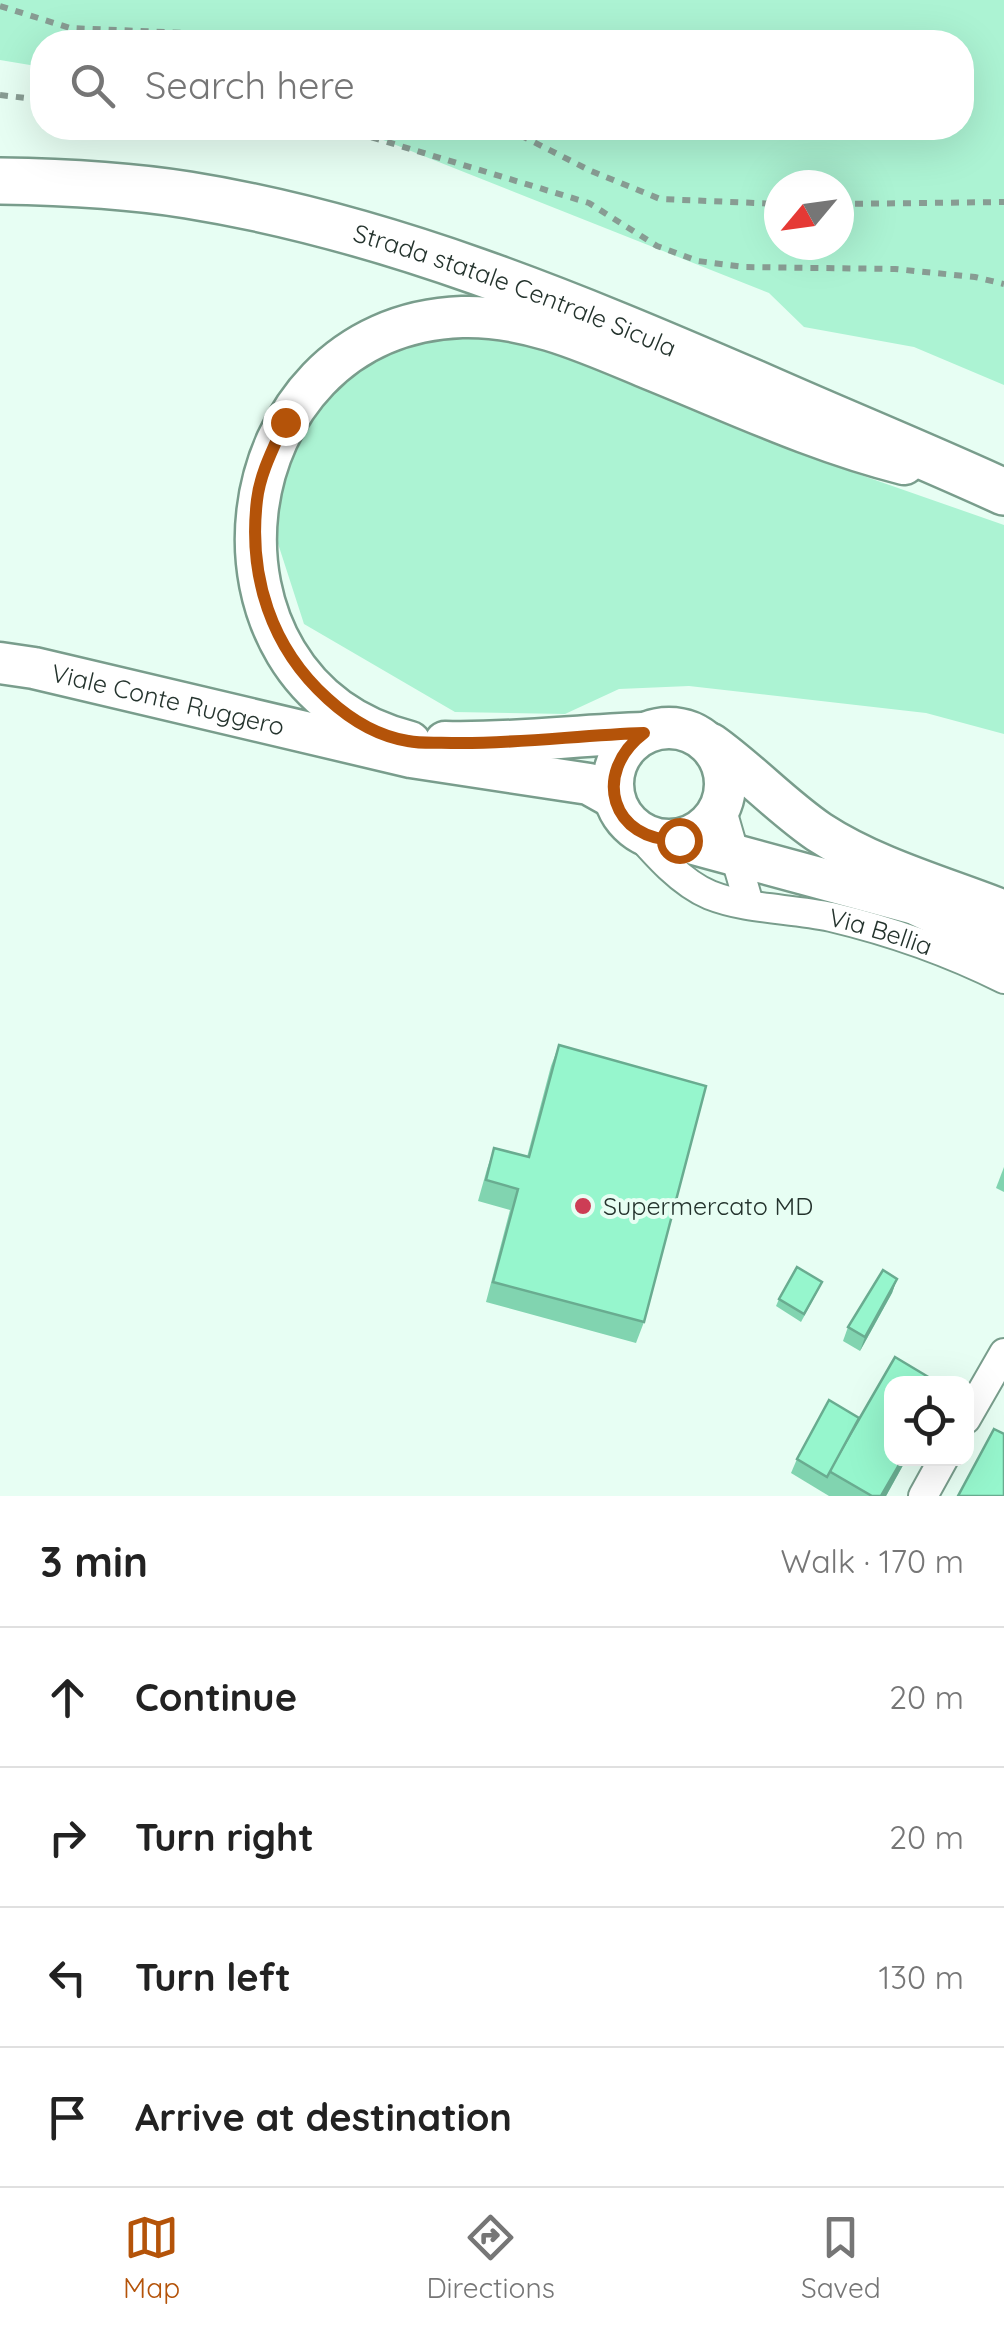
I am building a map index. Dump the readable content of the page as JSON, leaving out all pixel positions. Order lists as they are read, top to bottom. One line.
{"streets":{"main road":["Strada statale Centrale Sicula","Viale Conte Ruggero"],"street":["Via Bellia"]},"places":["Supermercato MD"],"north":"bottom left","page":{"search":"Search here","heading":["3 min","Walk · 170 m"],"list":[["Continue","20 m"],["Turn right","20 m"],["Turn left","130 m"],"Arrive at destination"],"nav":["Map","Directions","Saved"]}}
